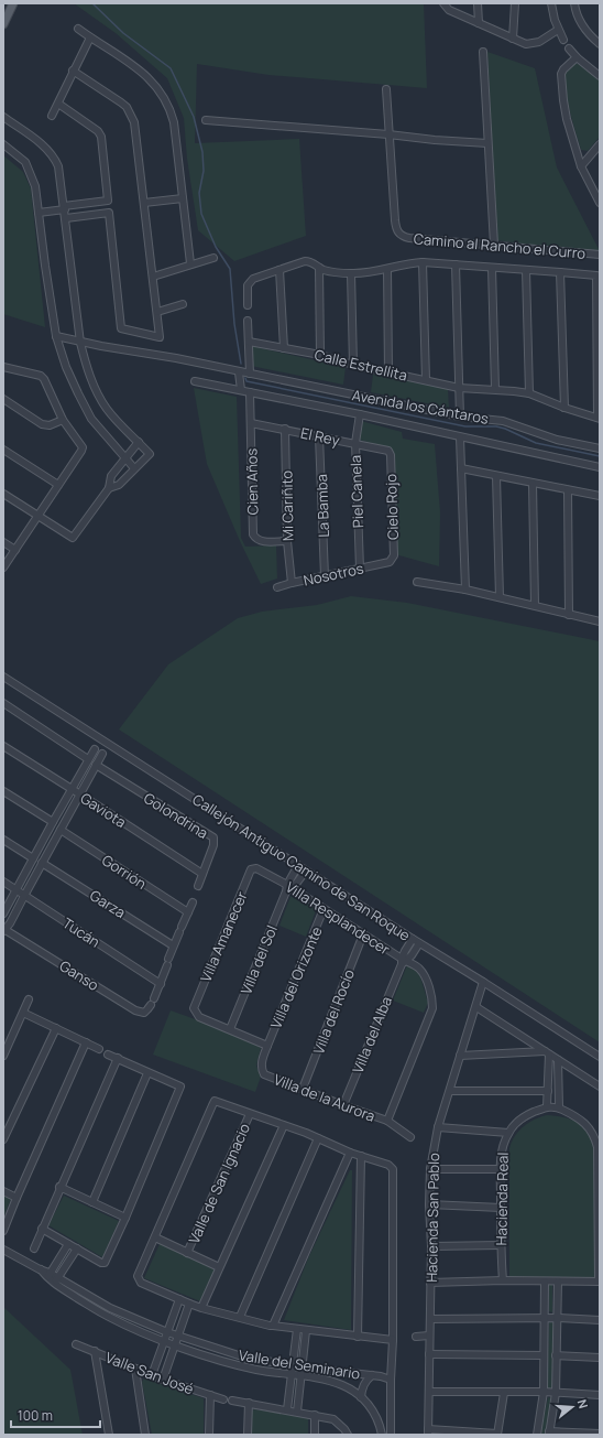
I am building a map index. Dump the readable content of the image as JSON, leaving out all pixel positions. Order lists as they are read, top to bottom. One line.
{"streets":{"street":["Camino al Rancho el Curro","Calle Estrellita","Avenida los Cántaros","El Rey","Cien Años","Piel Canela","Mi Cariñito","La Bamba","Cielo Rojo","Nosotros","Gaviota","Golondrina","Callejón Antiguo Camino de San Roque","Gorrión","Garza","Villa Resplandecer","Tucán","Villa Amanecer","Villa del Sol","Ganso","Villa del Orizonte","Villa del Rocío","Villa del Alba","Villa de la Aurora","Valle de San Ignacio","Hacienda Real","Hacienda San Pablo","Valle del Seminario","Valle San José"]},"crossings":[["Avenida los Cántaros","Cien Años"],["Avenida los Cántaros","Piel Canela"],["El Rey","Cien Años"],["El Rey","Piel Canela"],["El Rey","Mi Cariñito"],["El Rey","La Bamba"],["El Rey","Cielo Rojo"],["Cien Años","Mi Cariñito"],["Piel Canela","Nosotros"],["Mi Cariñito","Nosotros"],["La Bamba","Nosotros"],["Cielo Rojo","Nosotros"],["Gaviota","Golondrina"],["Callejón Antiguo Camino de San Roque","Villa del Sol"],["Callejón Antiguo Camino de San Roque","Villa del Alba"],["Callejón Antiguo Camino de San Roque","Hacienda San Pablo"],["Villa Resplandecer","Villa Amanecer"],["Villa Resplandecer","Villa del Sol"],["Villa Resplandecer","Villa del Orizonte"],["Villa Resplandecer","Villa del Rocío"],["Villa Resplandecer","Villa del Alba"],["Villa Resplandecer","Villa de la Aurora"],["Tucán","Ganso"],["Villa Amanecer","Villa del Sol"],["Villa del Orizonte","Villa de la Aurora"],["Villa del Rocío","Villa de la Aurora"],["Villa del Alba","Villa de la Aurora"]],"scale_bar":"100 m","north":"right"}
